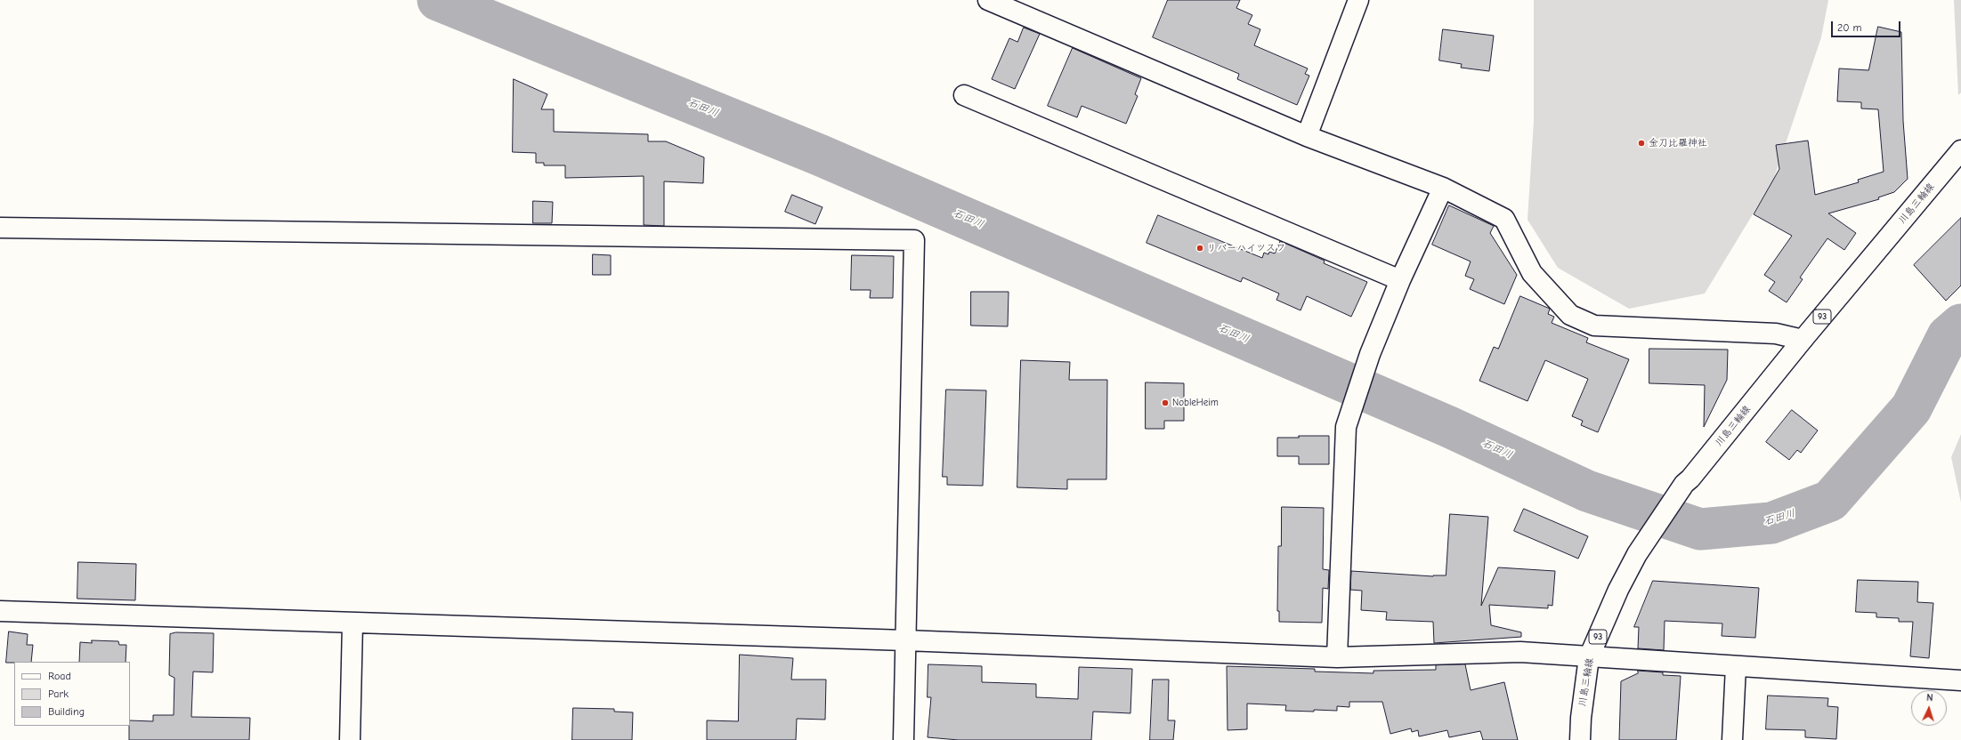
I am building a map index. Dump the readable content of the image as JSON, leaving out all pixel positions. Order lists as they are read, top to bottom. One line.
{"streets":{"street":["川島三輪線","93"]},"water":["石田川"],"places":["金刀比羅神社","リバーハイツスワ","NobleHeim"],"legend":["Road","Park","Building"],"scale_bar":"20 m","north":"top"}
